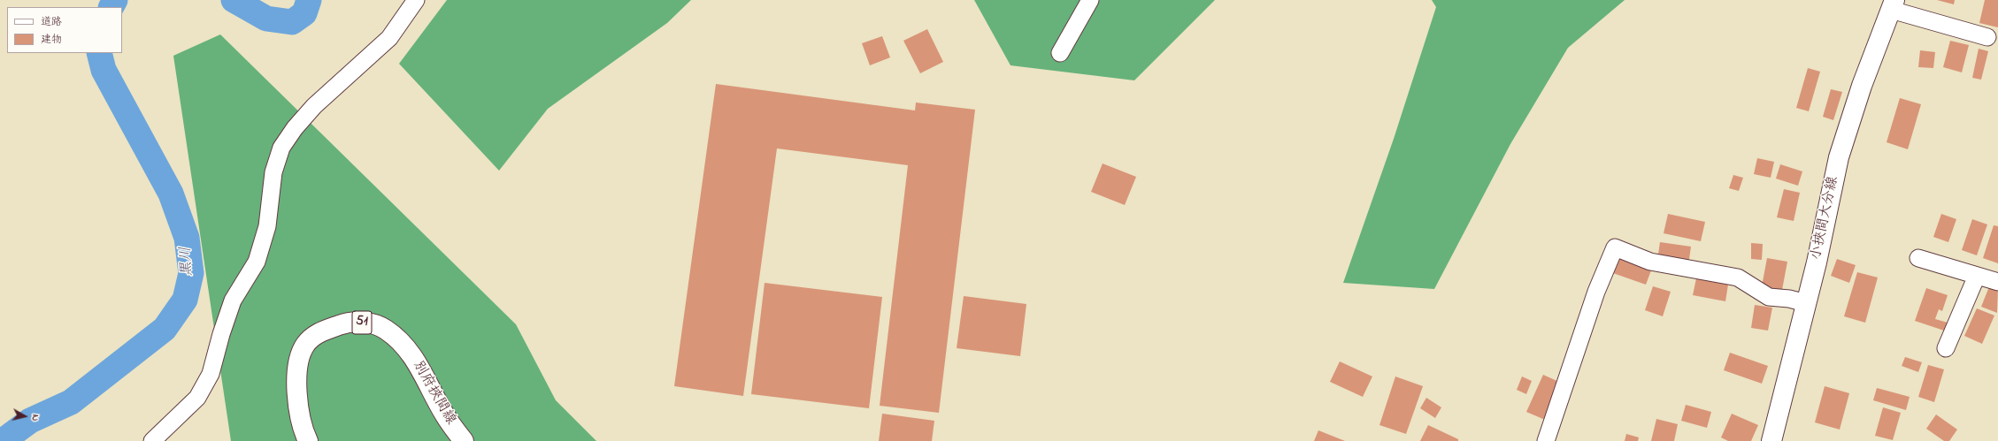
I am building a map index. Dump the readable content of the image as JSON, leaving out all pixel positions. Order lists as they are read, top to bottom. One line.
{"streets":{"main road":["小挾間大分線","51","別府挾間線"]},"water":["黒川"],"legend":["道路","建物"],"north":"right"}
